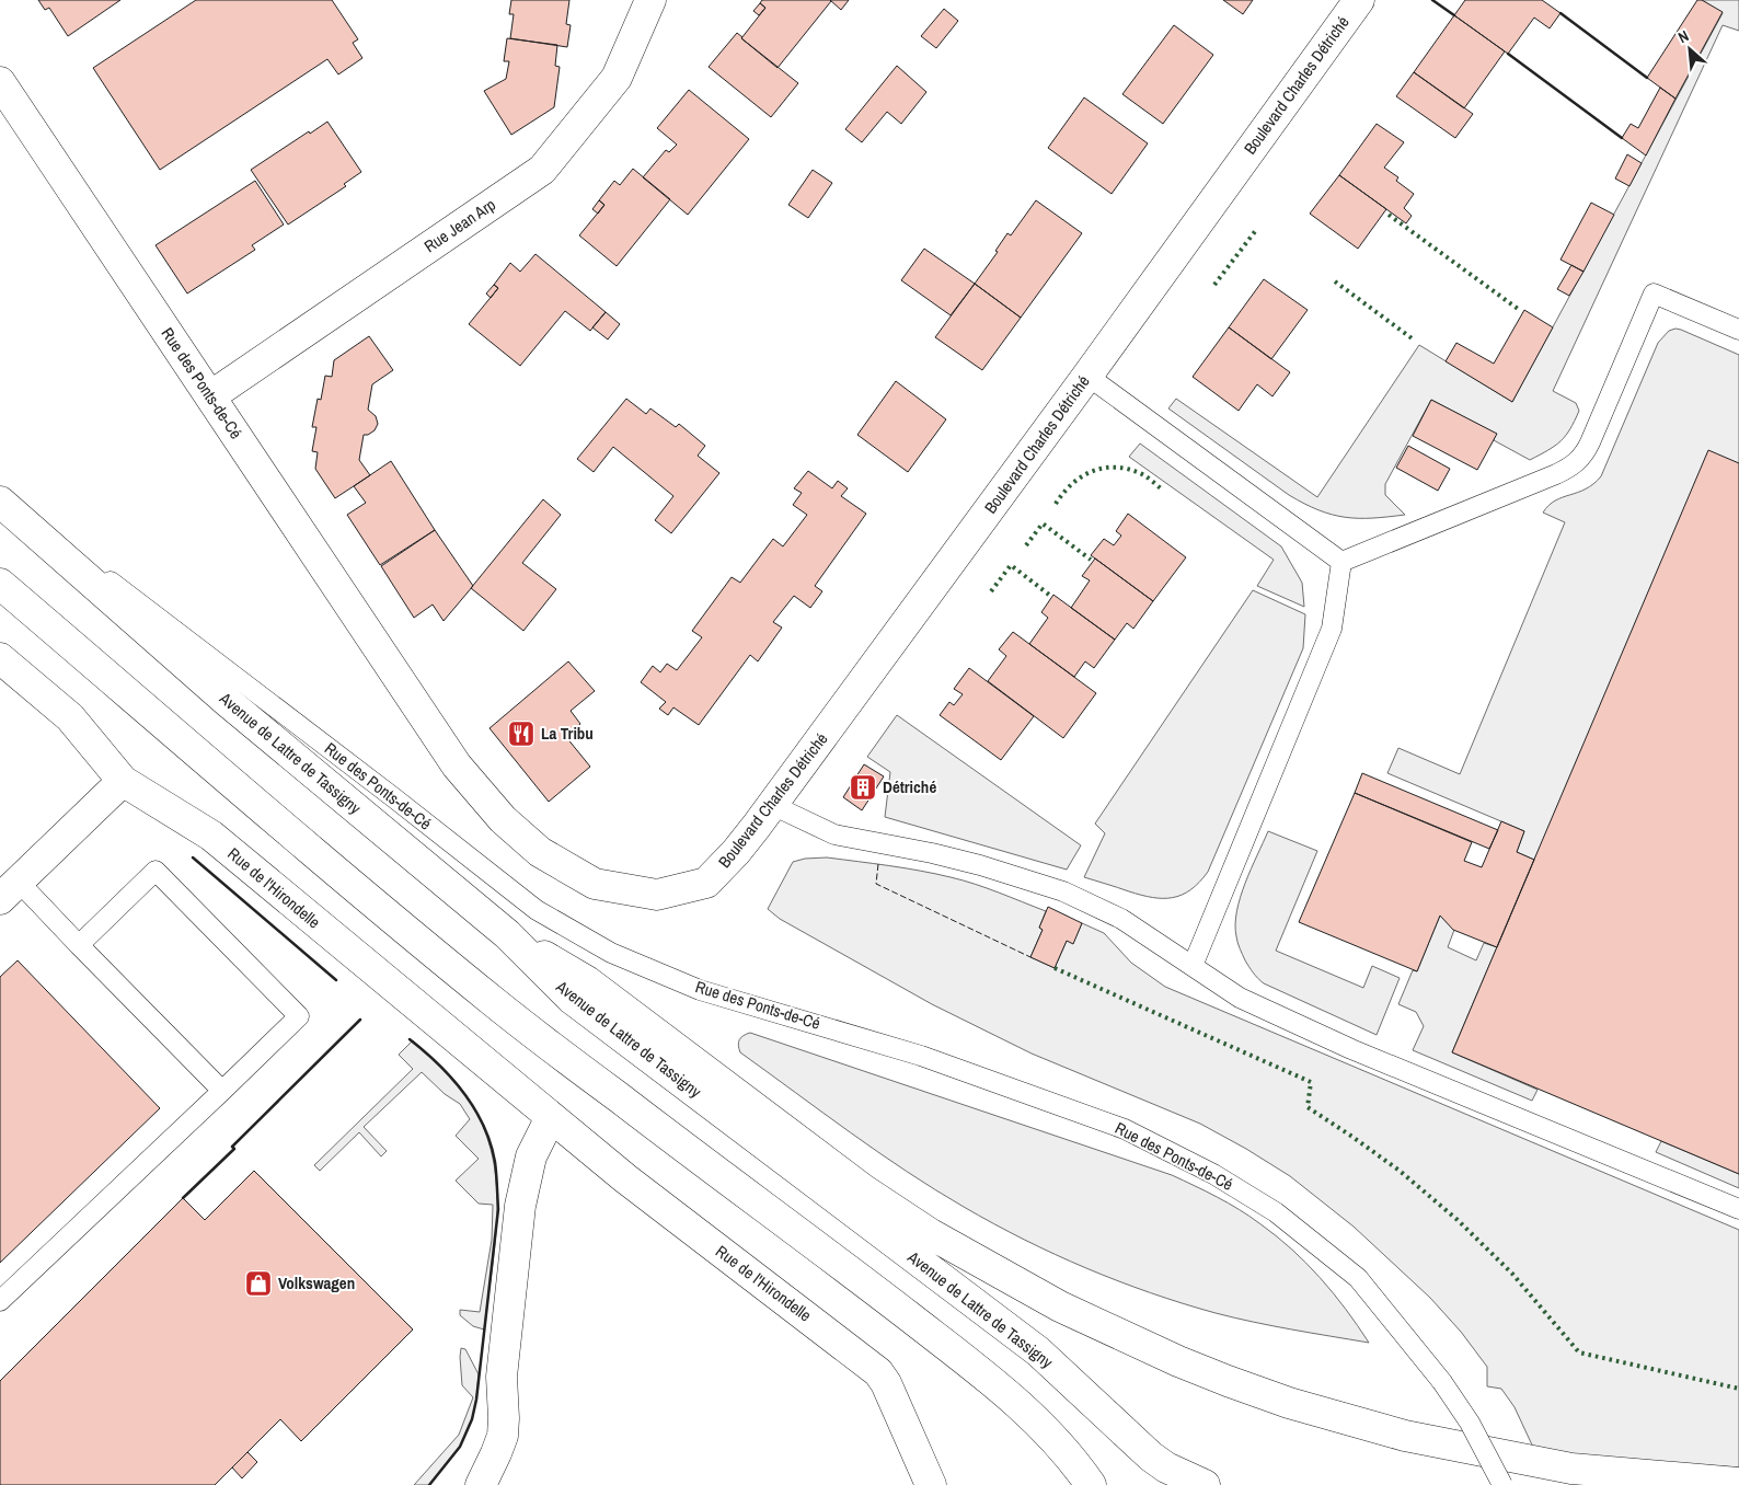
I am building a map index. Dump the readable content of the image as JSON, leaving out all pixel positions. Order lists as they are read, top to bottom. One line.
{"streets":{"street":["Boulevard Charles Détriché","Rue Jean Arp","Rue des Ponts-de-Cé","Avenue de Lattre de Tassigny","Rue de l'Hirondelle"]},"crossings":[["Boulevard Charles Détriché","Rue des Ponts-de-Cé"],["Rue Jean Arp","Rue des Ponts-de-Cé"]],"places":{"restaurant":["La Tribu"],"building":["Détriché"],"shop":["Volkswagen"]},"north":"top left"}
